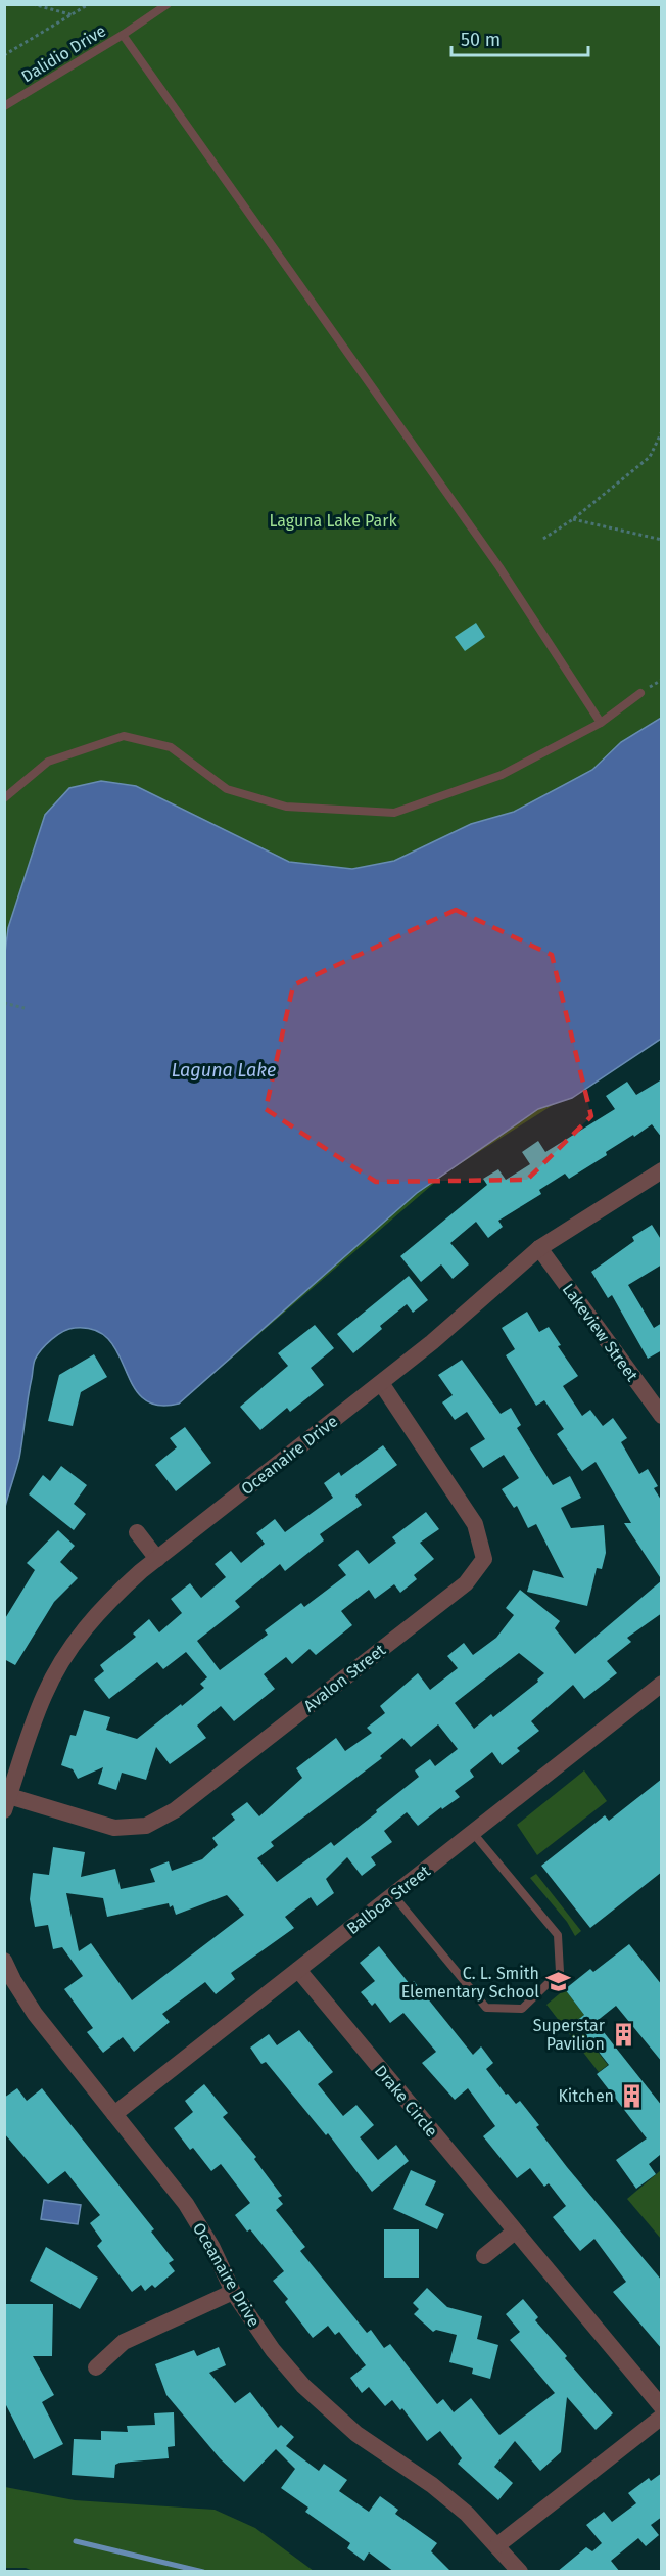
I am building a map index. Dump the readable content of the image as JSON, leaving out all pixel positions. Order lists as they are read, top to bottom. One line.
{"streets":{"street":["Lakeview Street","Oceanaire Drive","Avalon Street","Balboa Street","Drake Circle"],"lane":["Dalidio Drive"]},"crossings":[["Lakeview Street","Oceanaire Drive"],["Oceanaire Drive","Avalon Street"],["Oceanaire Drive","Balboa Street"],["Balboa Street","Drake Circle"]],"water":["Laguna Lake"],"parks":["Laguna Lake Park"],"places":{"school or university":["C. L. Smith Elementary School"],"building":["Superstar Pavilion","Kitchen"]},"scale_bar":"50 m"}
